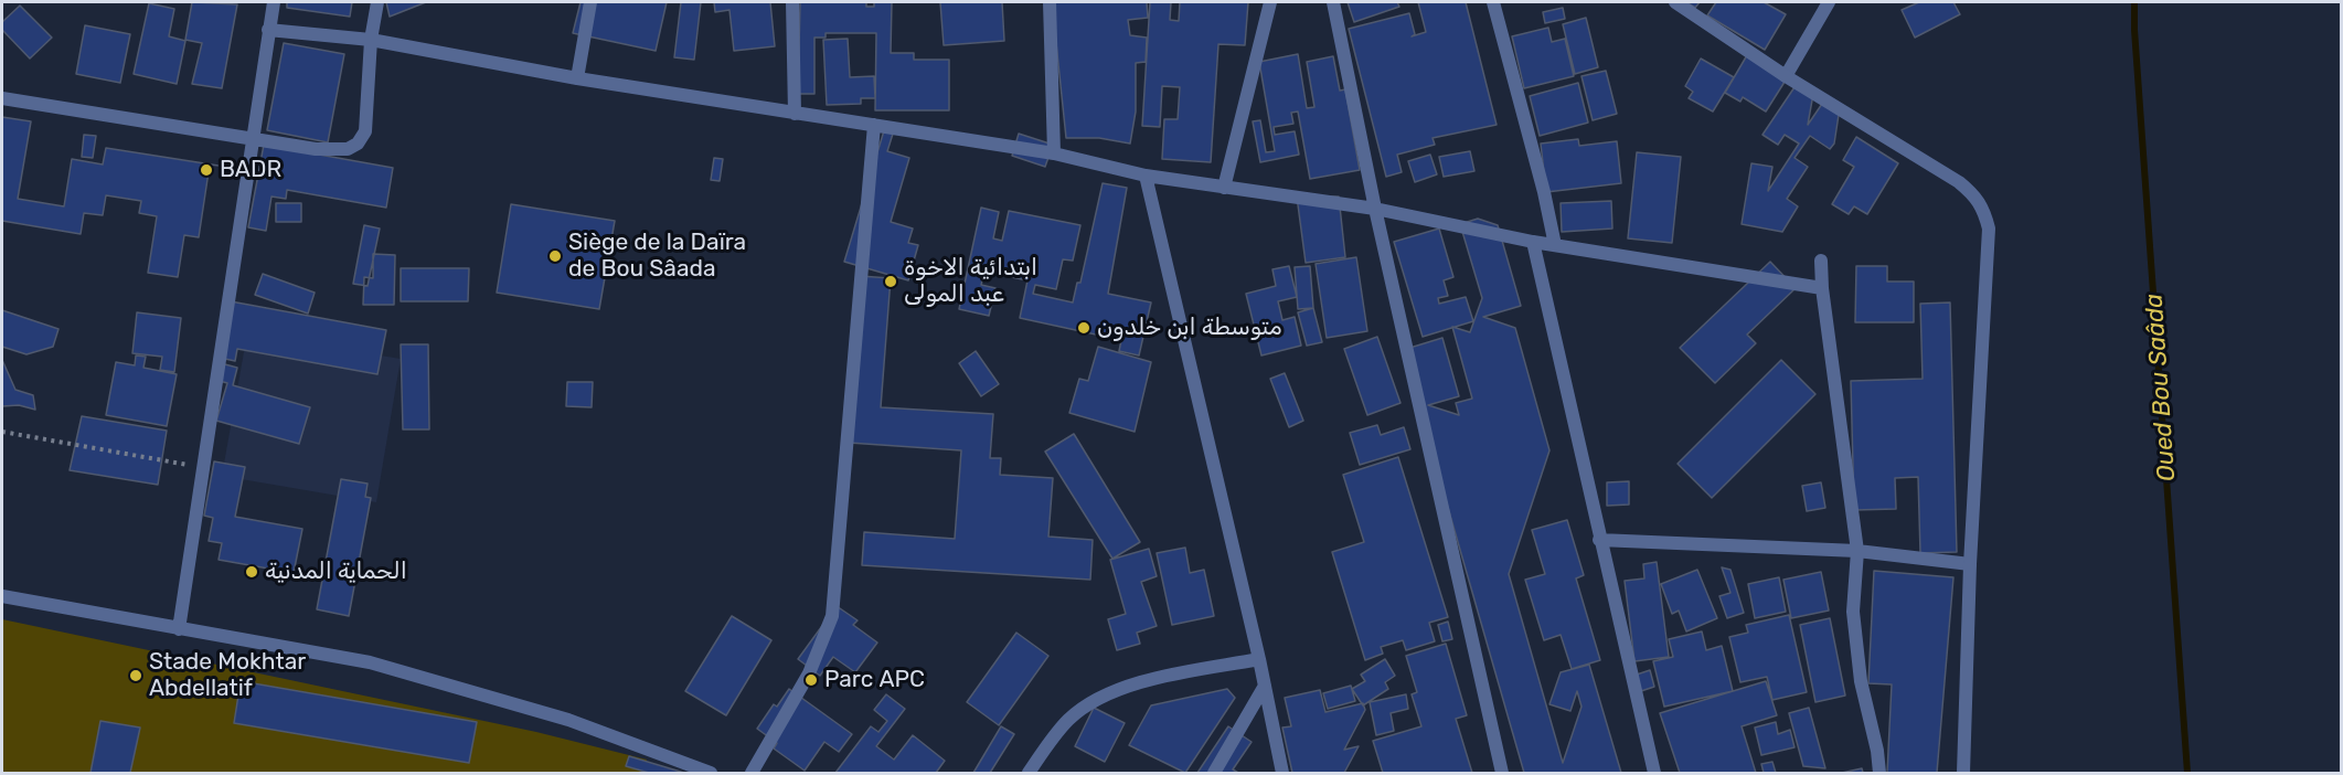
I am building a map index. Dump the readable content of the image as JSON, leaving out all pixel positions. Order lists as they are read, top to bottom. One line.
{"water":["Oued Bou Saâda"],"places":["BADR","Siège de la Daïra de Bou Sâada","ابتدائية الاخوة عبد المولى","متوسطة ابن خلدون","الحماية المدنية","Stade Mokhtar Abdellatif","Parc APC"]}
